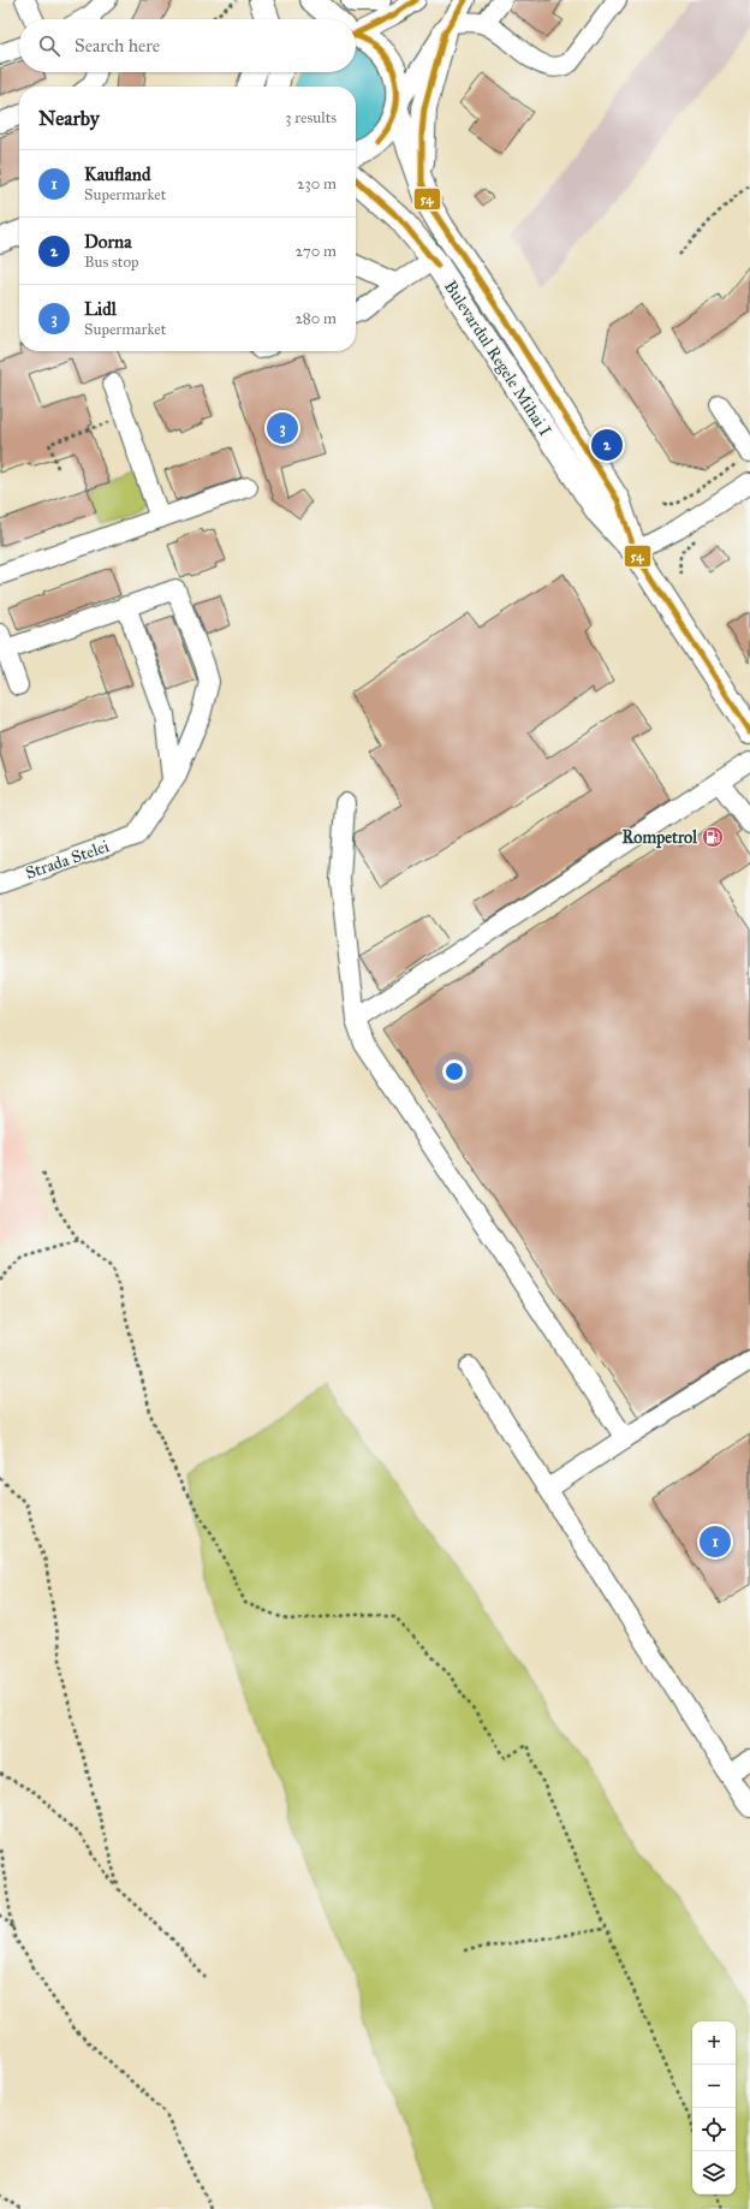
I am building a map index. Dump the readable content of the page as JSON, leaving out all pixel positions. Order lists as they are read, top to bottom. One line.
{"streets":{"main road":["Bulevardul Regele Mihai I"],"street":["Strada Stelei"]},"places":{"fuel station":["Rompetrol"]},"lines":["transit line 54"],"page":{"search":"Search here","heading":["Nearby","3 results"],"list":[{"mark":"1","name":"Kaufland","note":"Supermarket","value":"230 m"},{"mark":"2","name":"Dorna","note":"Bus stop","value":"270 m"},{"mark":"3","name":"Lidl","note":"Supermarket","value":"280 m"}],"pins":["3","2","1"],"map_buttons":["+","−"]}}
